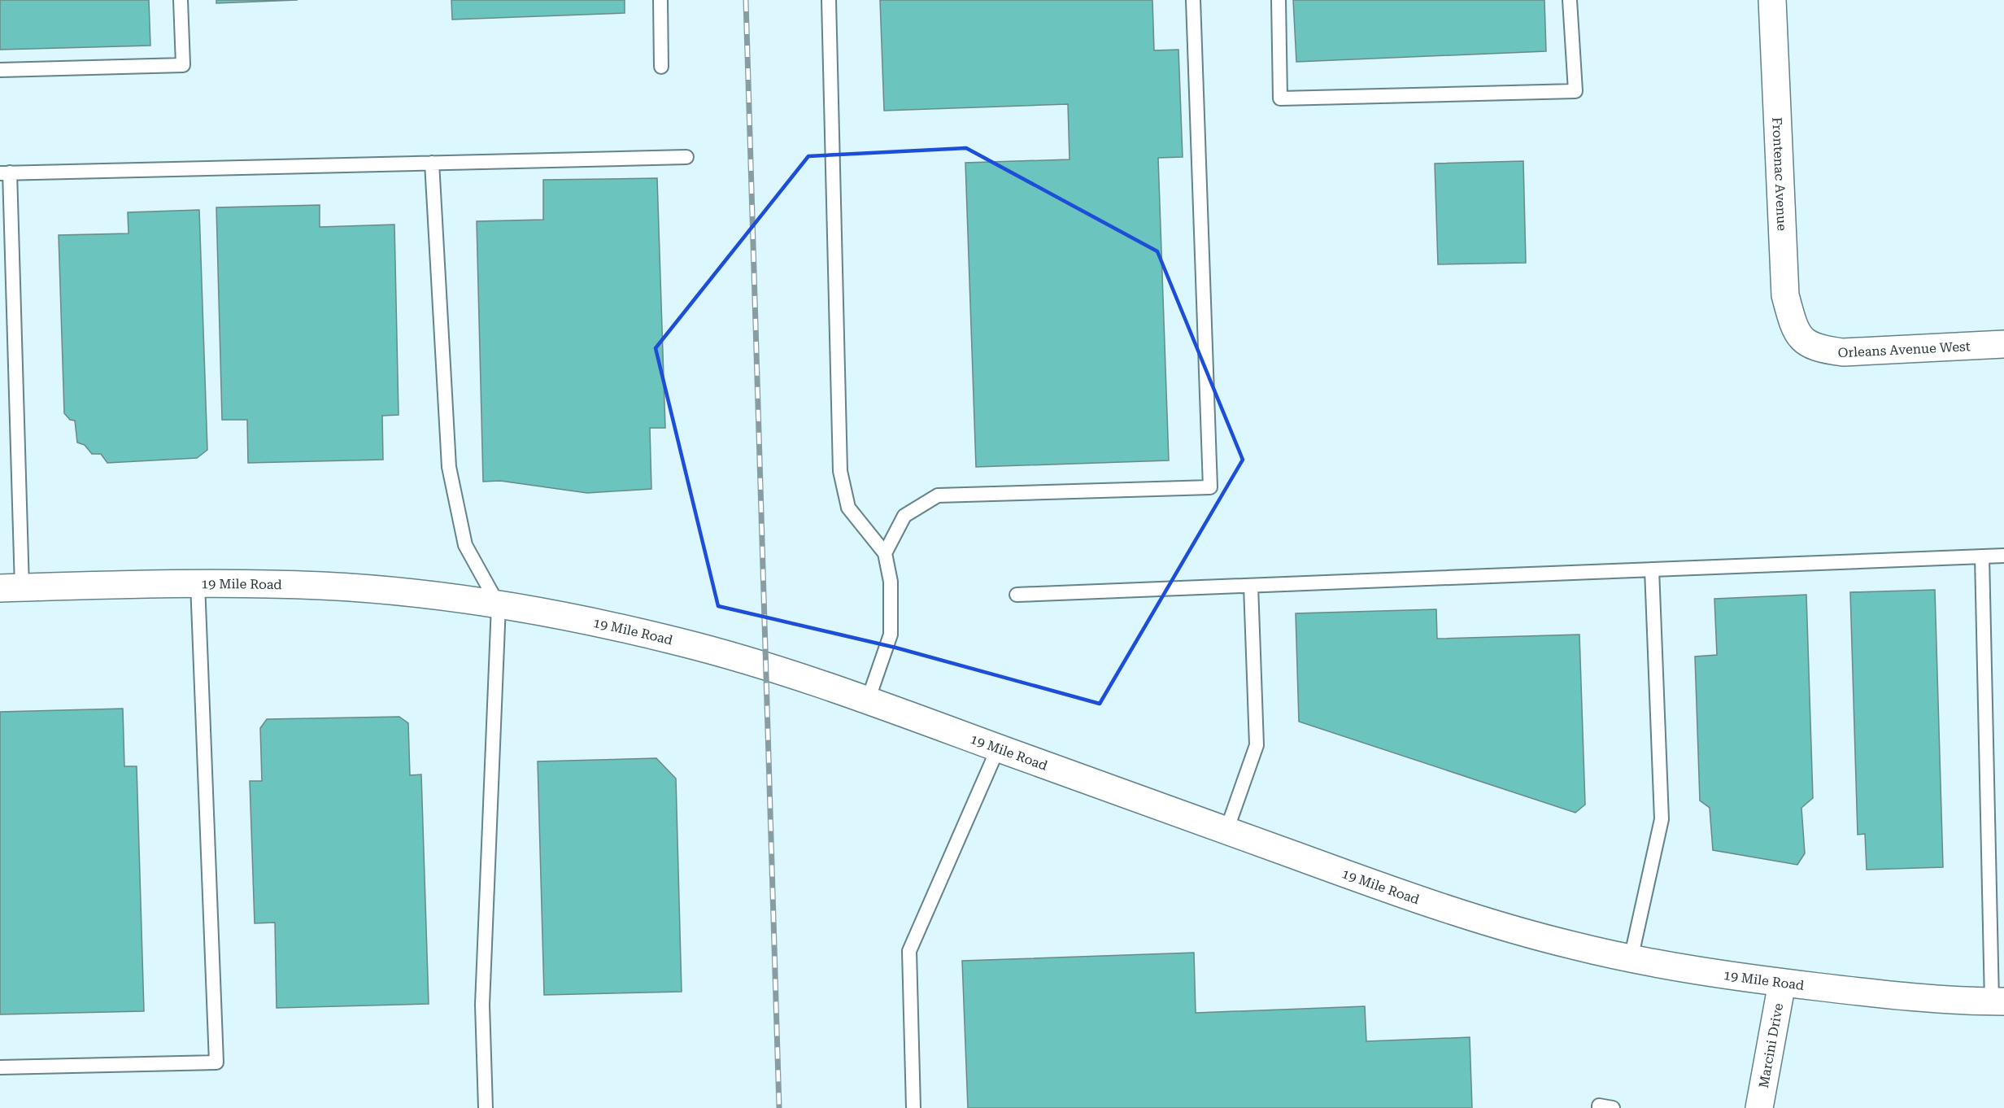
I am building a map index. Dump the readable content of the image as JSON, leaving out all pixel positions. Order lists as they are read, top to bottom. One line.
{"streets":{"street":["Frontenac Avenue","Orleans Avenue West","19 Mile Road","Marcini Drive"]},"crossings":[["Frontenac Avenue","Orleans Avenue West"],["19 Mile Road","Marcini Drive"]]}
